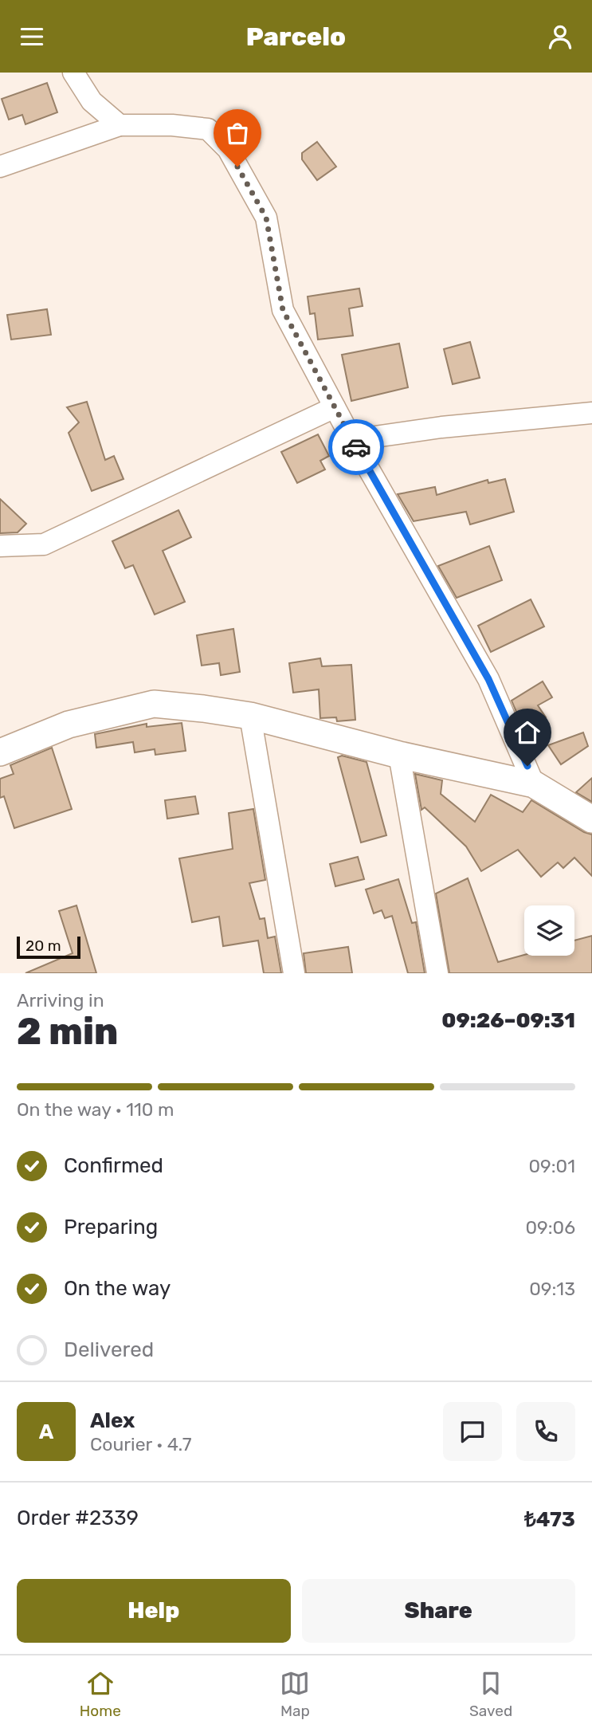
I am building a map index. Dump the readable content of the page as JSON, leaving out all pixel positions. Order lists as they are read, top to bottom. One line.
{"scale_bar":"20 m","page":{"header":"Parcelo","scale":"20 m","heading":["2 min","Arriving in","09:26–09:31"],"panel":["Alex","Courier · 4.7","Order #2339","₺473"],"bar":"On the way · 110 m","list":[["Confirmed","09:01"],["Preparing","09:06"],["On the way","09:13"],"Delivered"],"round":"A","buttons":["Help","Share"],"tabs":["Home","Map","Saved"]}}
